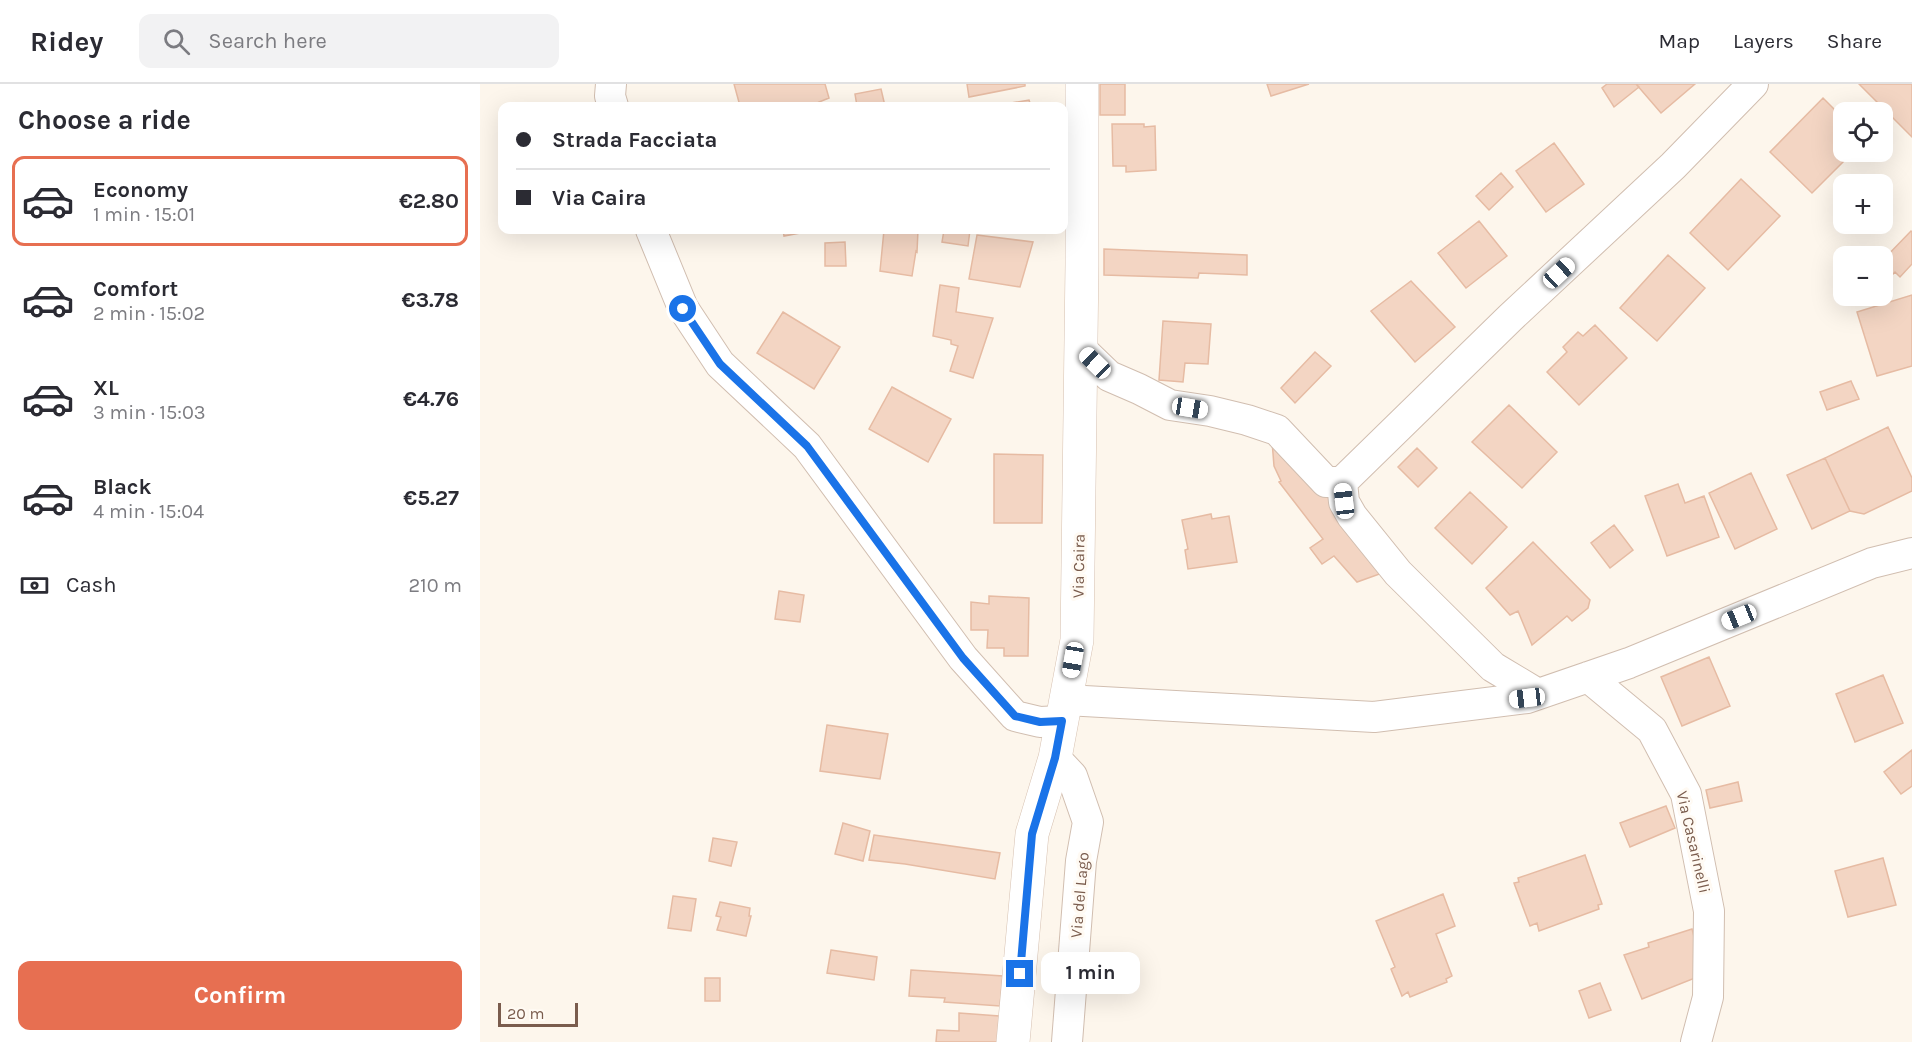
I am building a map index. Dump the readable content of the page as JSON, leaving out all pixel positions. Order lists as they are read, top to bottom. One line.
{"streets":{"street":["Via Caira","Via Casarinelli","Via del Lago"]},"crossings":[["Via Caira","Via del Lago"]],"scale_bar":"20 m","page":{"header":"Ridey","search":"Search here","nav":["Map","Layers","Share"],"heading":"Choose a ride","map_buttons":["+","−"],"banner":["Strada Facciata","Via Caira"],"list":[{"name":"Economy","note":"1 min · 15:01","value":"€2.80"},{"name":"Comfort","note":"2 min · 15:02","value":"€3.78"},{"name":"XL","note":"3 min · 15:03","value":"€4.76"},{"name":"Black","note":"4 min · 15:04","value":"€5.27"}],"pay":["Cash","210 m"],"buttons":"Confirm","bubble":"1 min","scale":"20 m"}}
